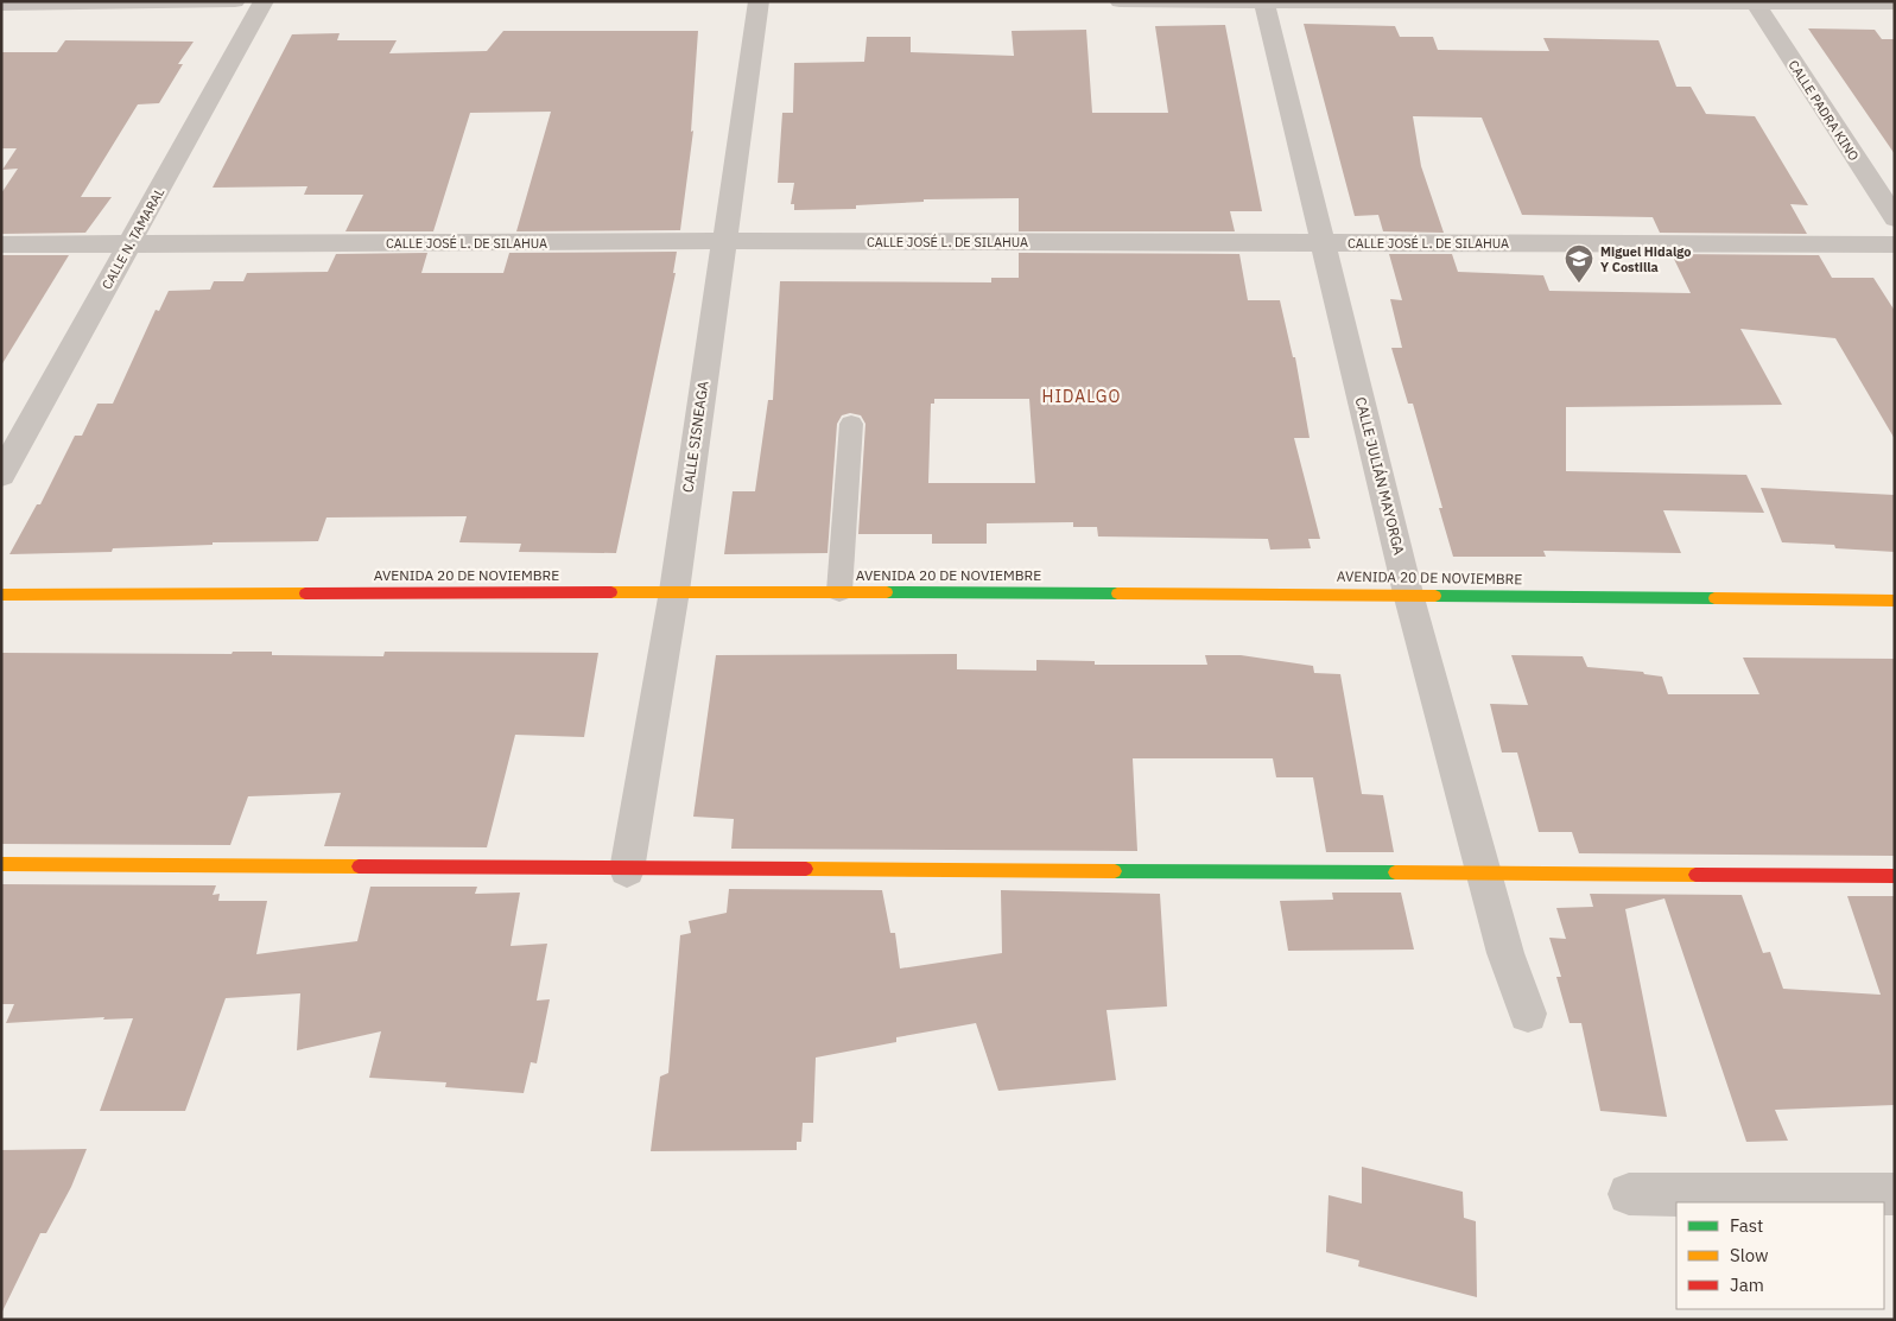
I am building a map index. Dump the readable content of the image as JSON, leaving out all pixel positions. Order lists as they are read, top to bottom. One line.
{"streets":{"street":["CALLE PADRA KINO","CALLE N. TAMARAL","CALLE JOSÉ L. DE SILAHUA","CALLE SISNEAGA","CALLE JULIÁN MAYORGA","AVENIDA 20 DE NOVIEMBRE"]},"crossings":[["CALLE N. TAMARAL","CALLE JOSÉ L. DE SILAHUA"],["CALLE JOSÉ L. DE SILAHUA","CALLE SISNEAGA"],["CALLE JOSÉ L. DE SILAHUA","CALLE JULIÁN MAYORGA"],["CALLE SISNEAGA","AVENIDA 20 DE NOVIEMBRE"],["CALLE JULIÁN MAYORGA","AVENIDA 20 DE NOVIEMBRE"]],"districts":["HIDALGO"],"places":{"school or university":["Miguel Hidalgo Y Costilla"]},"legend":["Fast","Slow","Jam"]}
